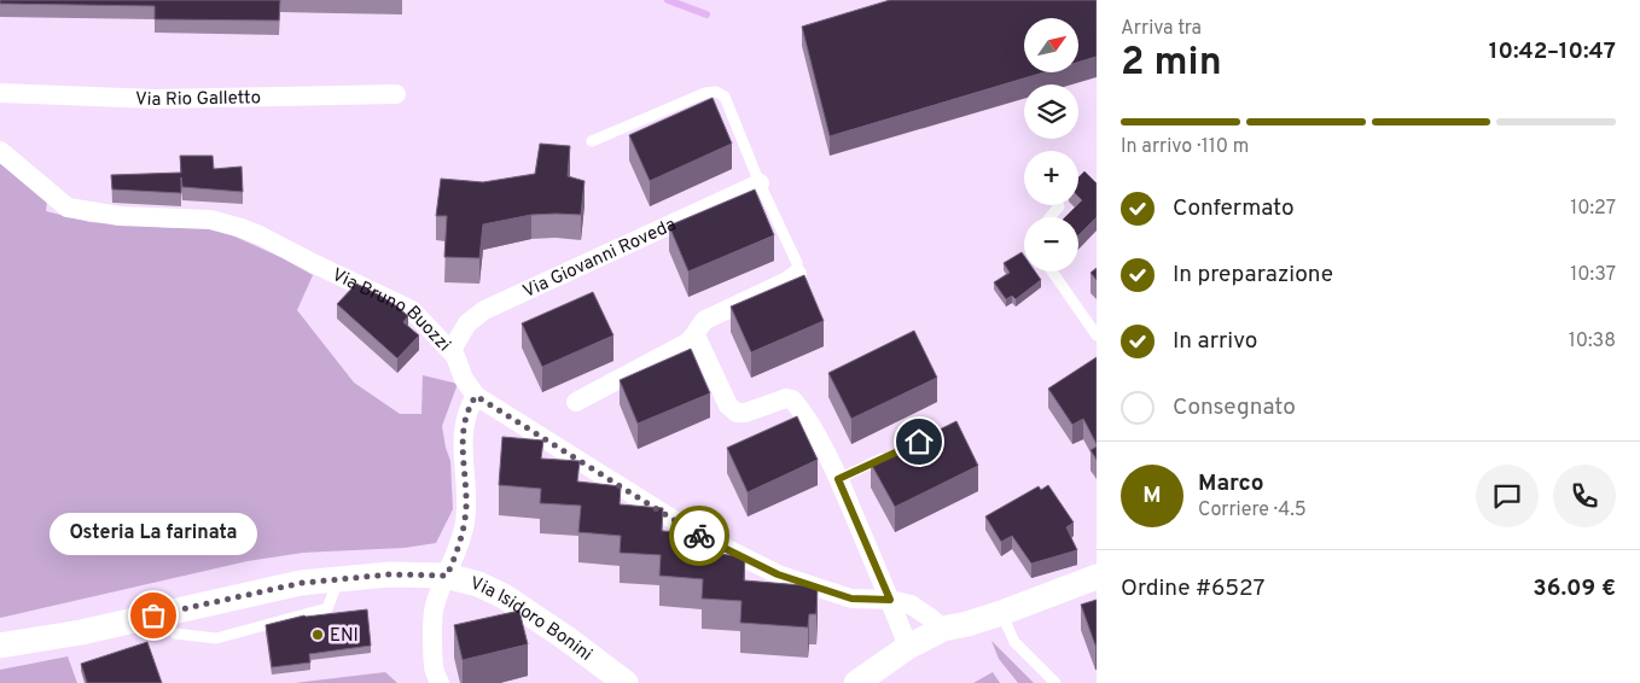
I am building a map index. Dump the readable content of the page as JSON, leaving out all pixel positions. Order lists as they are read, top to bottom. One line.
{"streets":{"street":["Via Rio Galletto","Via Giovanni Roveda","Via Bruno Buozzi","Via Isidoro Bonini"]},"crossings":[["Via Giovanni Roveda","Via Bruno Buozzi"]],"places":["Osteria La farinata","ENI"],"north":"top right","page":{"heading":["2 min","Arriva tra","10:42–10:47"],"panel":["Marco","Corriere · 4.5","Ordine #6527","36.09 €"],"map_buttons":["+","−"],"bar":"In arrivo · 110 m","list":[["Confermato","10:27"],["In preparazione","10:37"],["In arrivo","10:38"],"Consegnato"],"round":"M","bubble":"Osteria La farinata"}}
